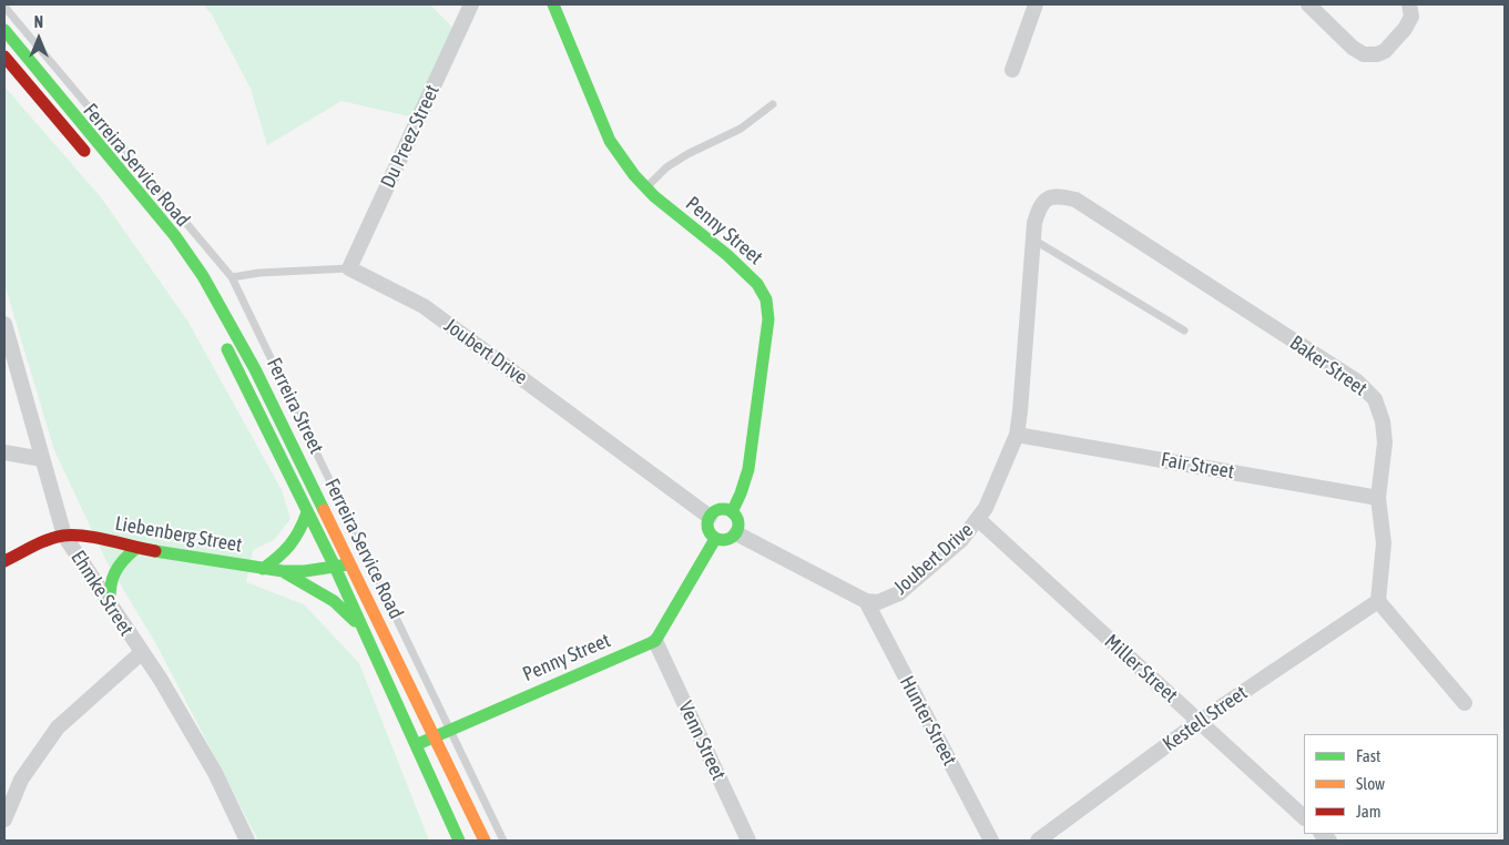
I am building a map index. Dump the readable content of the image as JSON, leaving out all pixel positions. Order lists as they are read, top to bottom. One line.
{"streets":{"main road":["Penny Street","Ferreira Street","Liebenberg Street"],"street":["Du Preez Street","Joubert Drive","Baker Street","Fair Street","Ehmke Street","Miller Street","Kestell Street","Hunter Street","Venn Street"],"lane":["Ferreira Service Road"]},"crossings":[["Du Preez Street","Joubert Drive"],["Ferreira Service Road","Penny Street"],["Ferreira Service Road","Joubert Drive"],["Penny Street","Joubert Drive"],["Penny Street","Ferreira Street"],["Penny Street","Venn Street"],["Joubert Drive","Baker Street"],["Joubert Drive","Fair Street"],["Joubert Drive","Miller Street"],["Joubert Drive","Hunter Street"],["Baker Street","Fair Street"],["Baker Street","Kestell Street"],["Ferreira Street","Liebenberg Street"],["Liebenberg Street","Ehmke Street"],["Miller Street","Kestell Street"]],"legend":["Fast","Slow","Jam"],"north":"top"}
